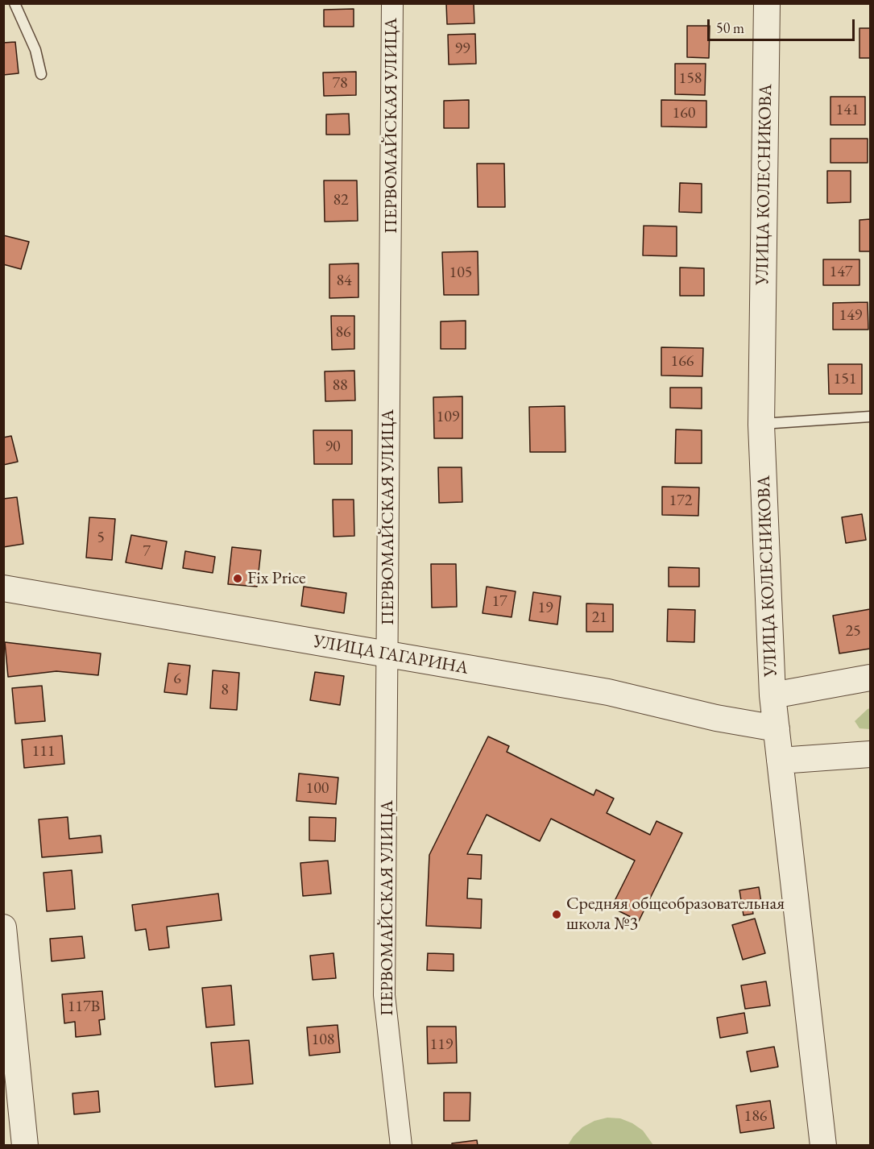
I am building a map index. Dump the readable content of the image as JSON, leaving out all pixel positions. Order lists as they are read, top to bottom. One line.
{"streets":{"street":["ПЕРВОМАЙСКАЯ УЛИЦА","УЛИЦА КОЛЕСНИКОВА","УЛИЦА ГАГАРИНА"]},"crossings":[["ПЕРВОМАЙСКАЯ УЛИЦА","УЛИЦА ГАГАРИНА"],["УЛИЦА КОЛЕСНИКОВА","УЛИЦА ГАГАРИНА"]],"places":["Fix Price","Средняя общеобразовательная школа №3"],"house_numbers":["99","158","78","141","160","82","147","105","84","149","86","166","151","88","109","90","172","5","7","17","19","21","25","6","8","111","100","117В","108","119","186"],"scale_bar":"50 m"}
